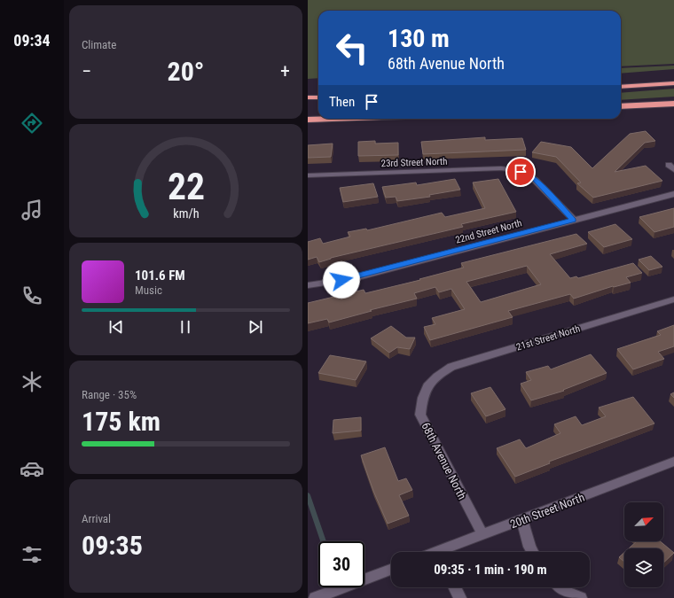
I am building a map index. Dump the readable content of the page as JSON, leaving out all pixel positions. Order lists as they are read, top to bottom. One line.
{"streets":{"street":["23rd Street North","22nd Street North","21st Street North","68th Avenue North","20th Street North"]},"crossings":[["23rd Street North","22nd Street North"],["21st Street North","68th Avenue North"],["68th Avenue North","20th Street North"]],"north":"top right","page":{"tabs":"09:34","tile":["Climate",["Range · 35%","175 km"],["Arrival","09:35"]],"turn":["130 m","68th Avenue North"],"heat":["−","20°","+"],"then":"Then","song":["101.6 FM","Music"],"limit":"30","trip":"09:35 · 1 min · 190 m","gauge":["22","km/h"]}}
